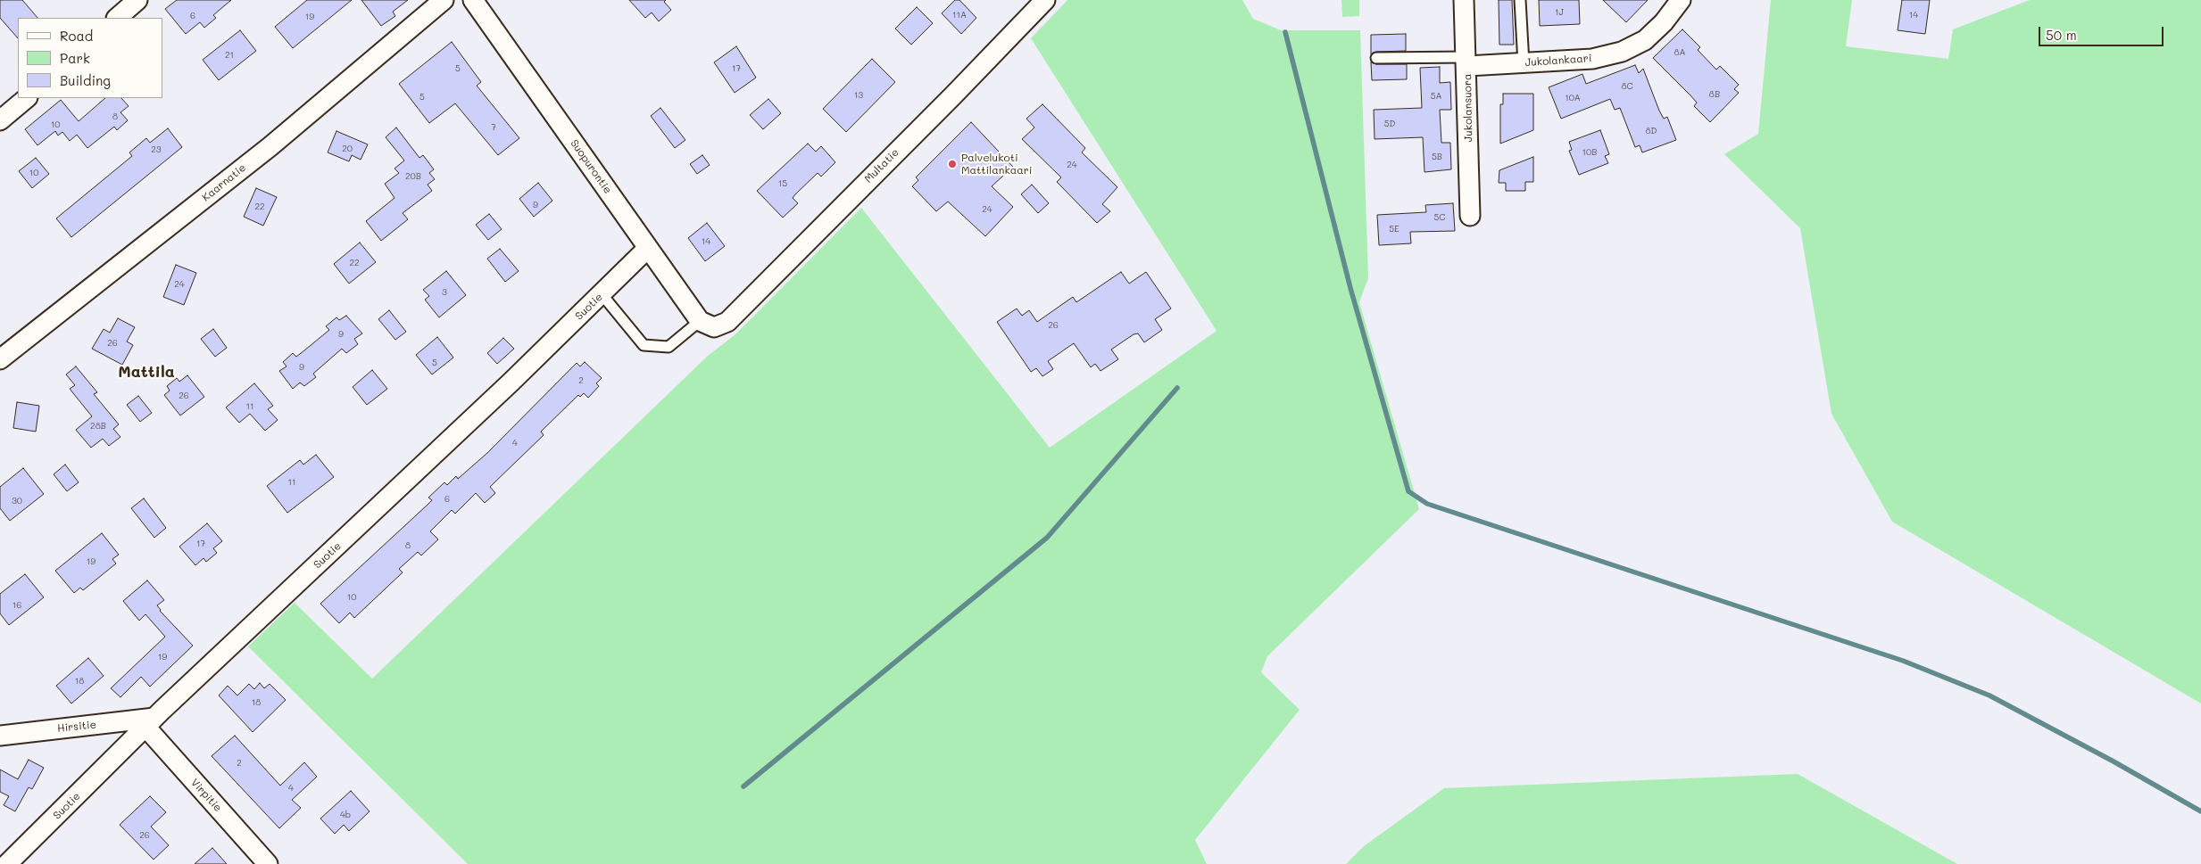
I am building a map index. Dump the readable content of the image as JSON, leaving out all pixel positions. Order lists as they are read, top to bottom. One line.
{"streets":{"street":["Jukolankaari","Jukolansuora","Multatie","Suopurontie","Kaarnatie","Suotie","Hirsitie","Virpitie"]},"crossings":[["Jukolankaari","Jukolansuora"],["Multatie","Suopurontie"],["Suopurontie","Suotie"],["Suotie","Hirsitie"],["Suotie","Virpitie"],["Hirsitie","Virpitie"]],"districts":["Mattila"],"places":["Palvelukoti Mattilankaari"],"house_numbers":["1J","11A","14","6","19","8A","21","5","17","8C","8B","13","5A","5","10A","8","5D","10","7","8D","20","23","10B","5B","24","10","20B","15","9","22","24","5C","5E","14","22","24","3","26","9","26","5","9","2","26","11","28B","4","11","6","30","17","8","19","10","16","19","18","18","2","4","4b","26"],"legend":["Road","Park","Building"],"scale_bar":"50 m"}
